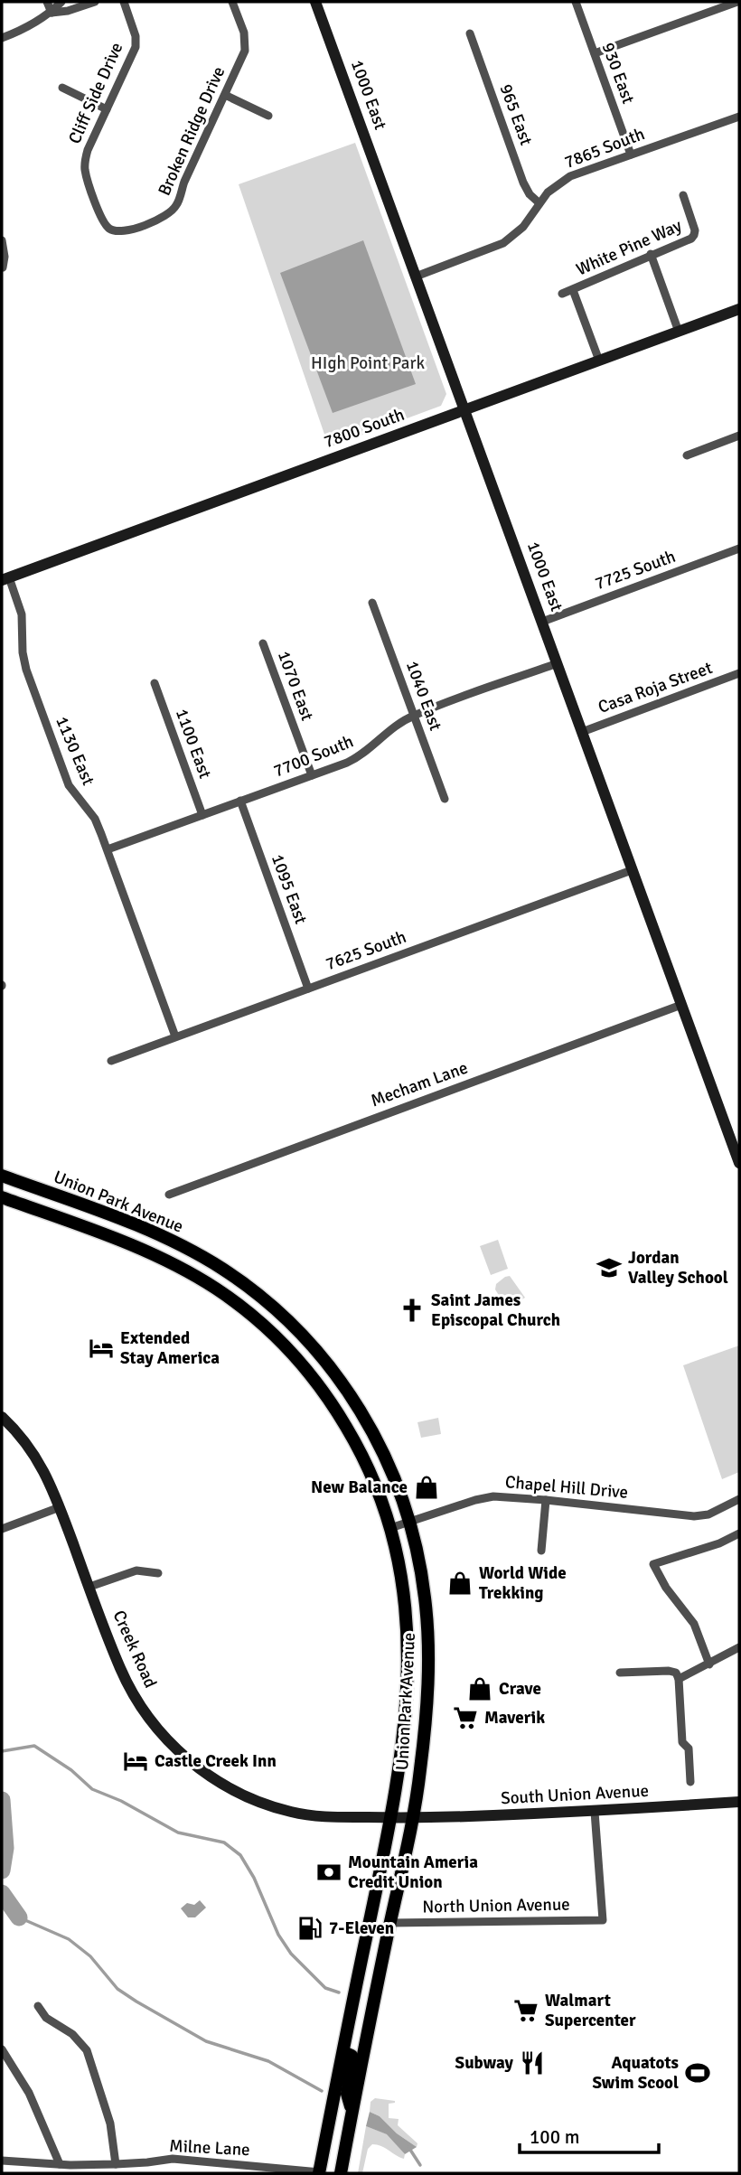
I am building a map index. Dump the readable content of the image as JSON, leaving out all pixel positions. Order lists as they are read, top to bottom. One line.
{"streets":{"main road":["Union Park Avenue"],"street":["930 East","Cliff Side Drive","1000 East","965 East","Broken Ridge Drive","7865 South","White Pine Way","7800 South","7725 South","1070 East","Casa Roja Street","1040 East","1100 East","1130 East","7700 South","1095 East","7625 South","Mecham Lane","Chapel Hill Drive","Creek Road","South Union Avenue","North Union Avenue","Milne Lane"]},"crossings":[["930 East","7865 South"],["Cliff Side Drive","Broken Ridge Drive"],["1000 East","7865 South"],["1000 East","7800 South"],["1000 East","7725 South"],["1000 East","Casa Roja Street"],["1000 East","7700 South"],["1000 East","7625 South"],["1000 East","Mecham Lane"],["965 East","7865 South"],["White Pine Way","7800 South"],["7800 South","1130 East"],["1070 East","7700 South"],["1040 East","7700 South"],["1100 East","7700 South"],["1130 East","7700 South"],["1130 East","7625 South"],["7700 South","1095 East"],["1095 East","7625 South"],["Union Park Avenue","Chapel Hill Drive"],["Union Park Avenue","Creek Road"],["Union Park Avenue","South Union Avenue"],["Union Park Avenue","North Union Avenue"],["Union Park Avenue","Milne Lane"],["Creek Road","South Union Avenue"],["South Union Avenue","North Union Avenue"]],"parks":["HIgh Point Park"],"places":{"school or university":["Jordan Valley School"],"church":["Saint James Episcopal Church"],"hotel":["Extended Stay America","Castle Creek Inn"],"shop":["New Balance","World Wide Trekking","Crave"],"supermarket":["Maverik","Walmart Supercenter"],"bank":["Mountain Ameria Credit Union"],"fuel station":["7-Eleven"],"restaurant":["Subway"],"sports":["Aquatots Swim Scool"]},"scale_bar":"100 m"}
